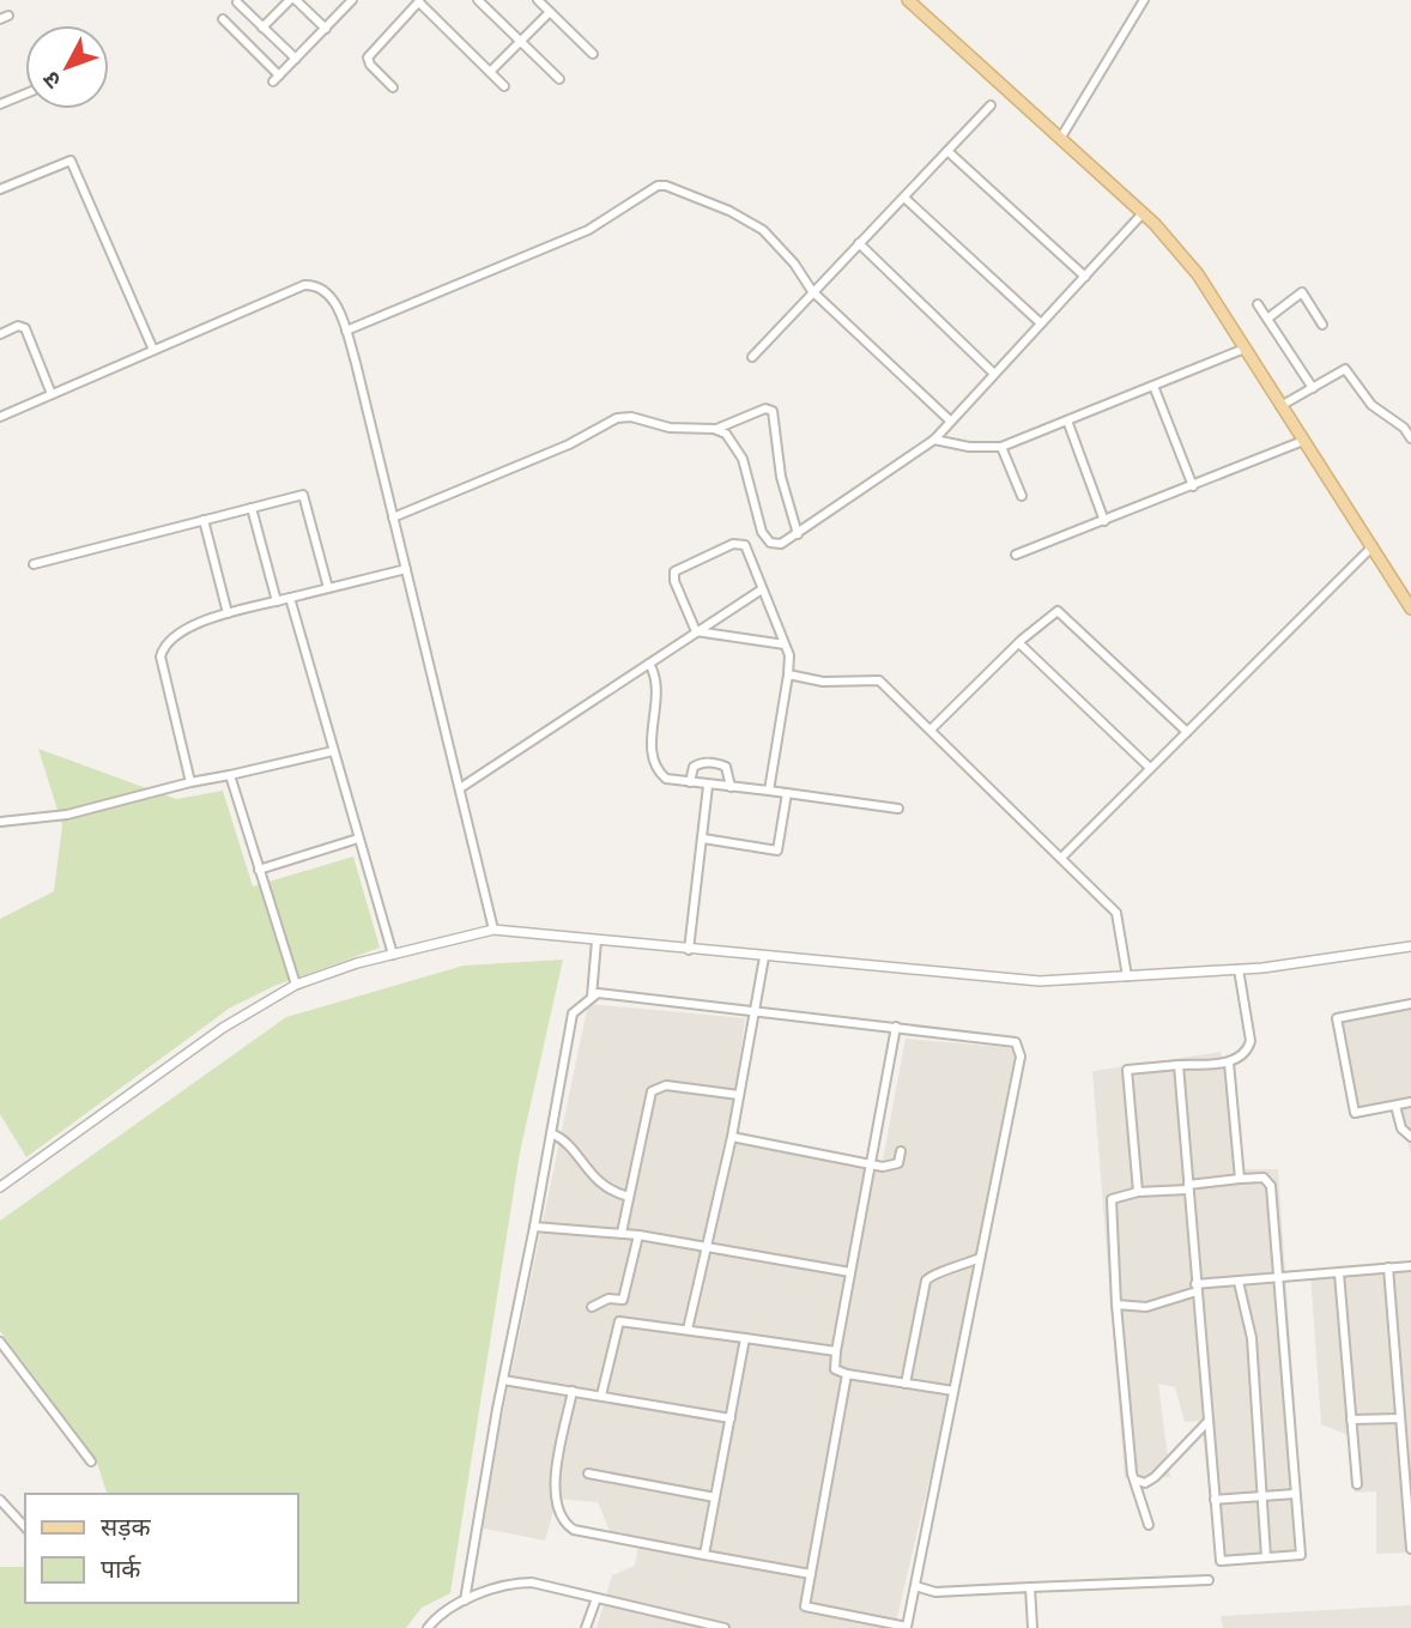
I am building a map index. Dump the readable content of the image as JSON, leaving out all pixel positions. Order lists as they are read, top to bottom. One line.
{"legend":["सड़क","पार्क"],"north":"bottom left"}
